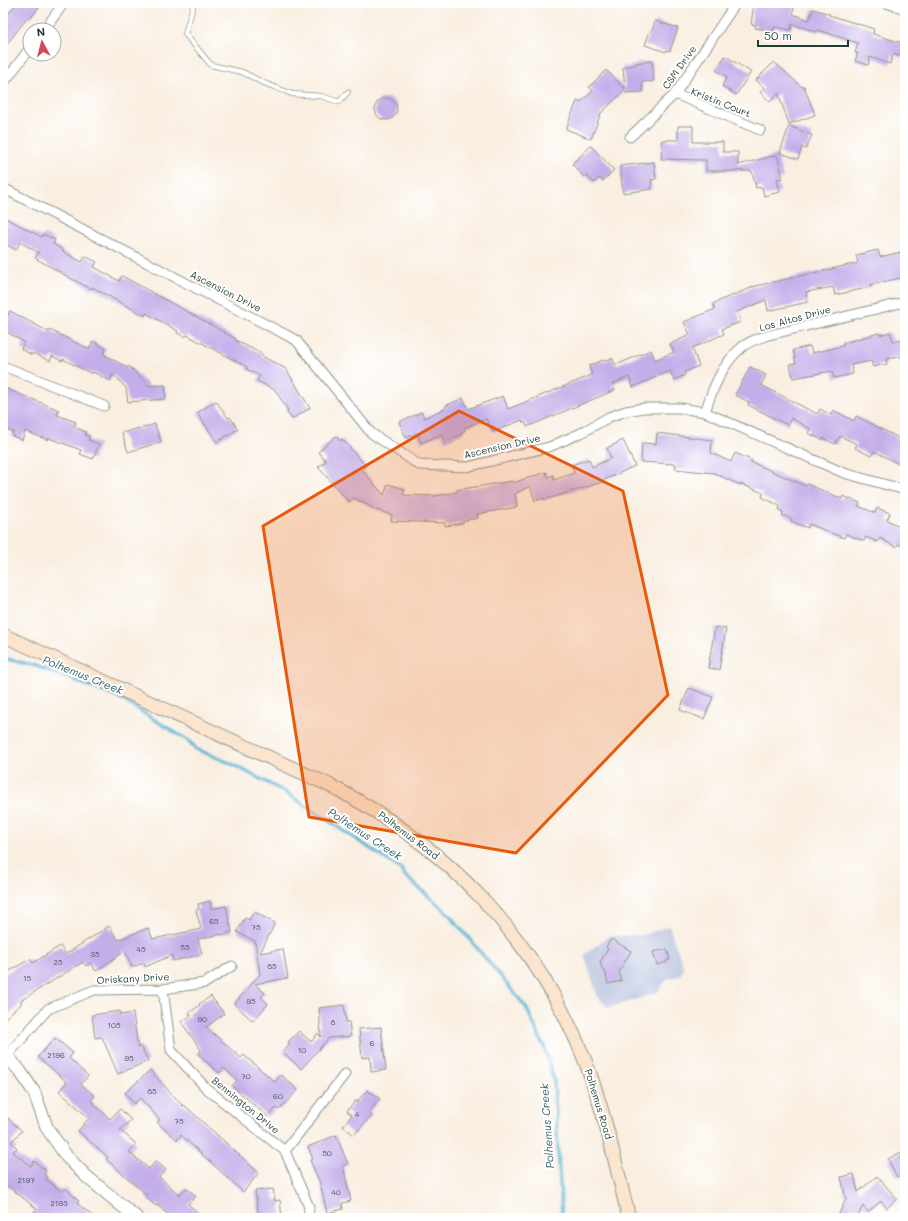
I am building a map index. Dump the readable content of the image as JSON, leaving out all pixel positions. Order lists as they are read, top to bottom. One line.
{"streets":{"main road":["Polhemus Road"],"street":["CSM Drive","Kristin Court","Ascension Drive","Los Altos Drive","Oriskany Drive","Bennington Drive"]},"crossings":[["CSM Drive","Kristin Court"],["Ascension Drive","Los Altos Drive"],["Oriskany Drive","Bennington Drive"]],"water":["Polhemus Creek"],"house_numbers":["65","75","55","45","35","25","85","15","95","90","8","105","6","10","2196","95","70","85","60","4","75","50","2197","40","2193"],"scale_bar":"50 m","north":"top"}
